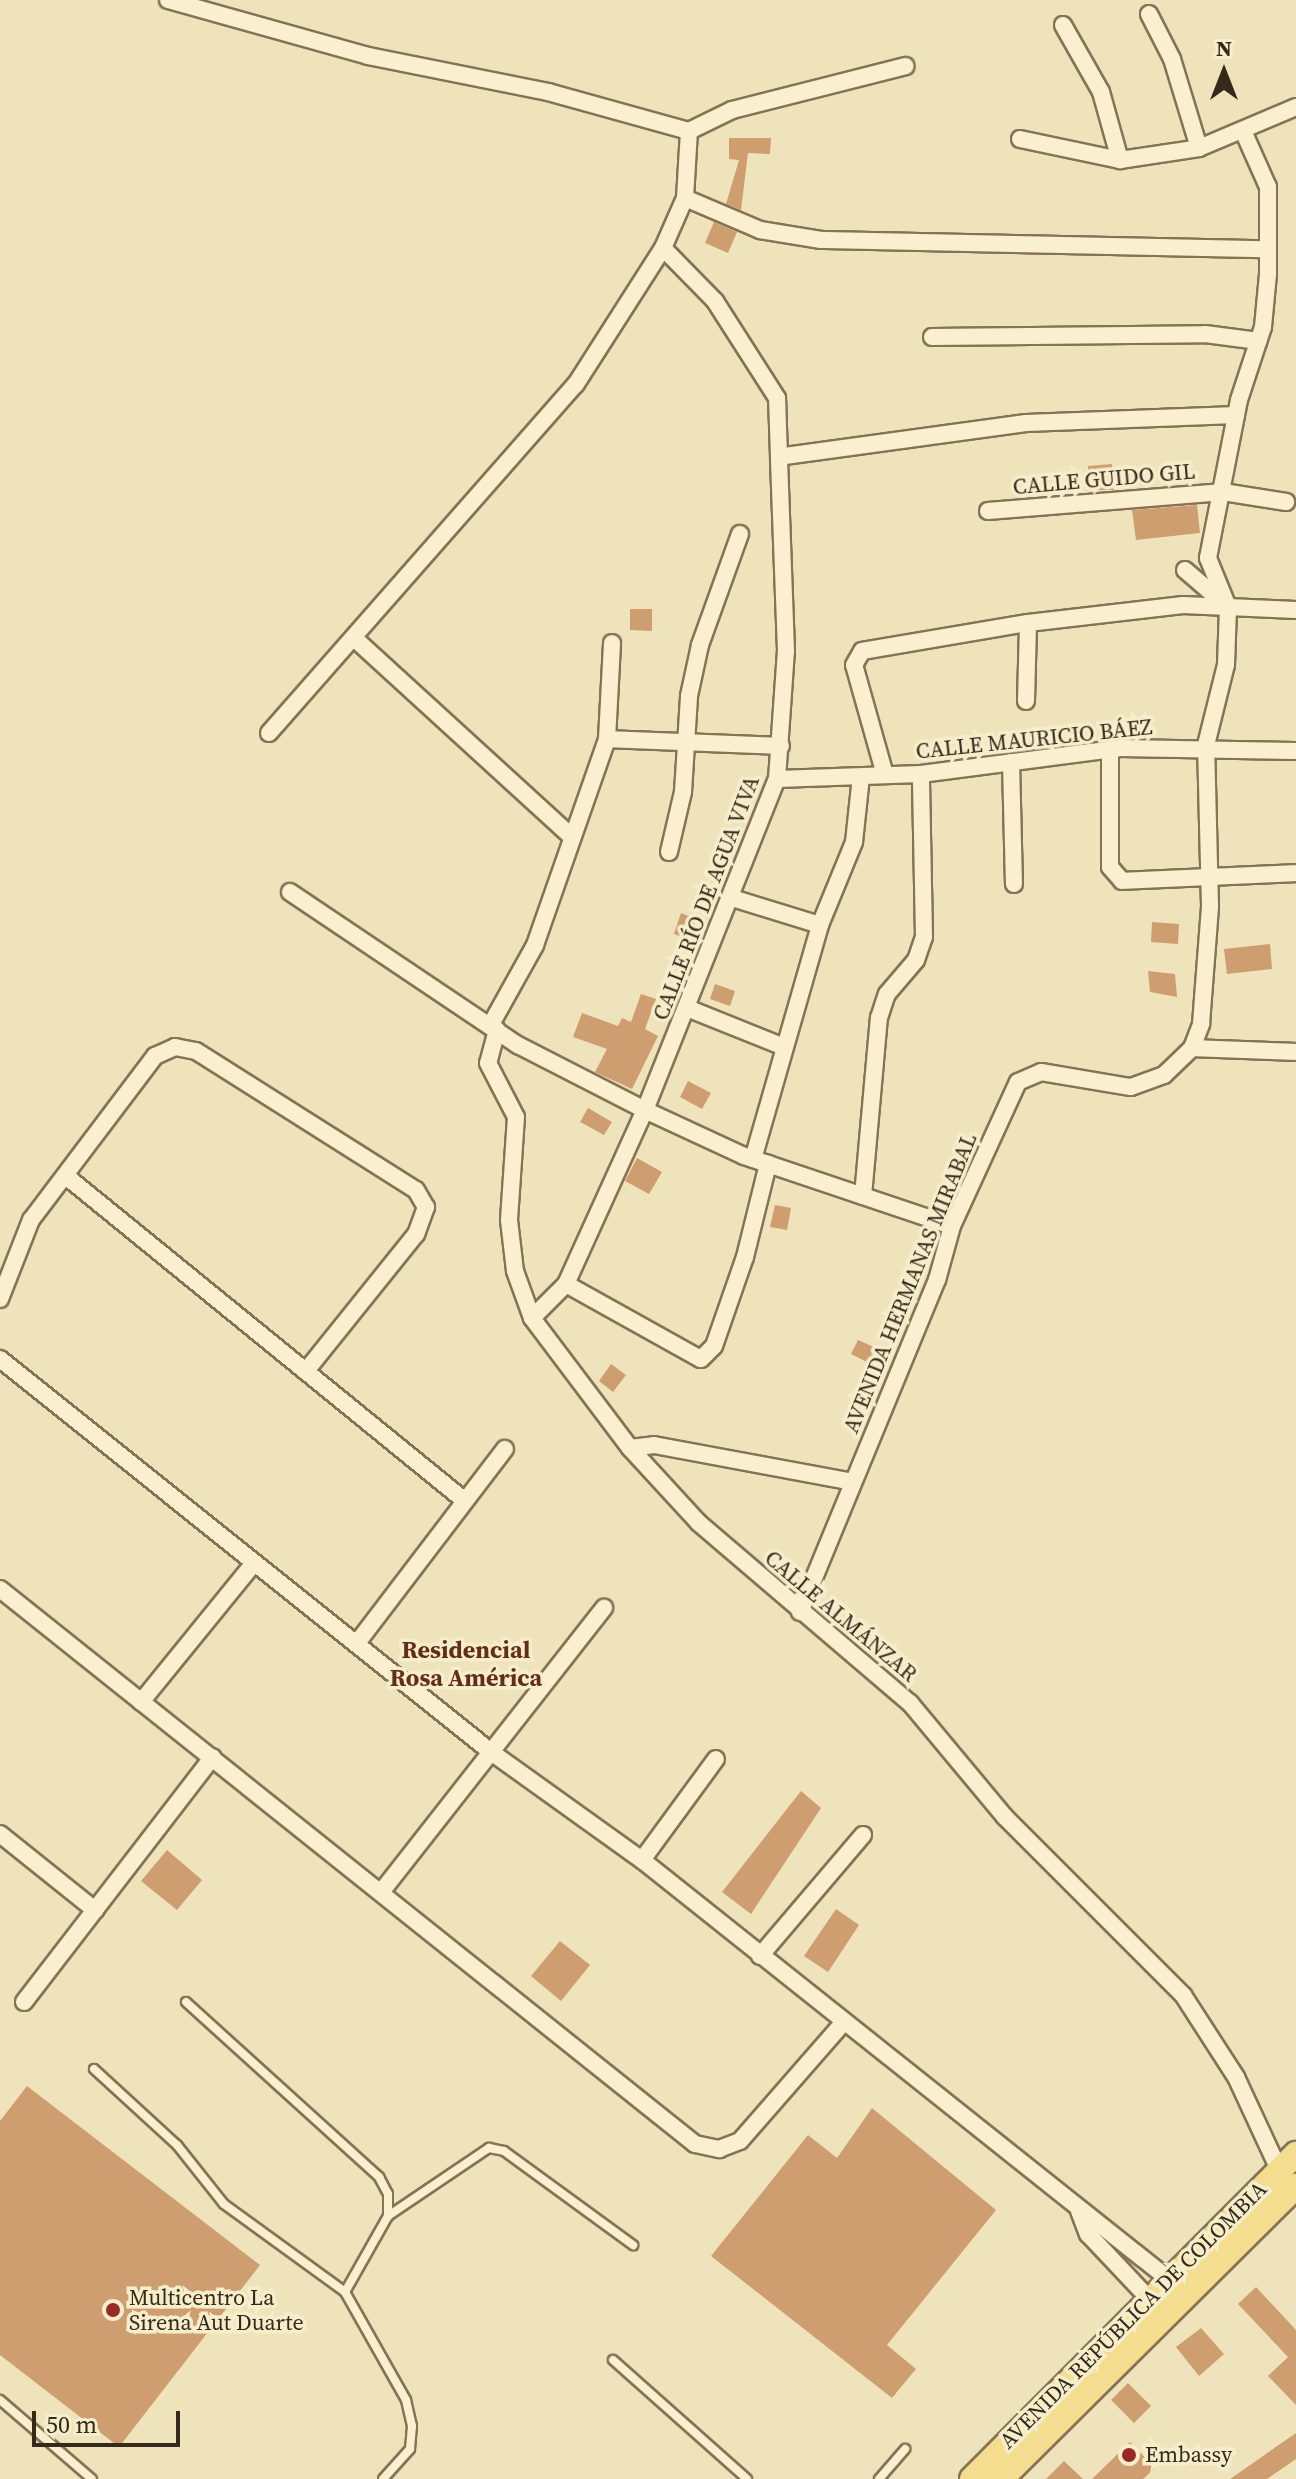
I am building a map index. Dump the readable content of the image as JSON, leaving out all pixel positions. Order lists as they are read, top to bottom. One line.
{"streets":{"main road":["AVENIDA REPÚBLICA DE COLOMBIA"],"street":["CALLE GUIDO GIL","CALLE MAURICIO BÁEZ","CALLE RÍO DE AGUA VIVA","AVENIDA HERMANAS MIRABAL","CALLE ALMÁNZAR"]},"crossings":[["CALLE MAURICIO BÁEZ","CALLE RÍO DE AGUA VIVA"],["CALLE RÍO DE AGUA VIVA","CALLE ALMÁNZAR"],["AVENIDA HERMANAS MIRABAL","CALLE ALMÁNZAR"],["CALLE ALMÁNZAR","AVENIDA REPÚBLICA DE COLOMBIA"]],"districts":["Residencial Rosa América"],"places":["Multicentro La Sirena Aut Duarte","Embassy"],"scale_bar":"50 m","north":"top"}
